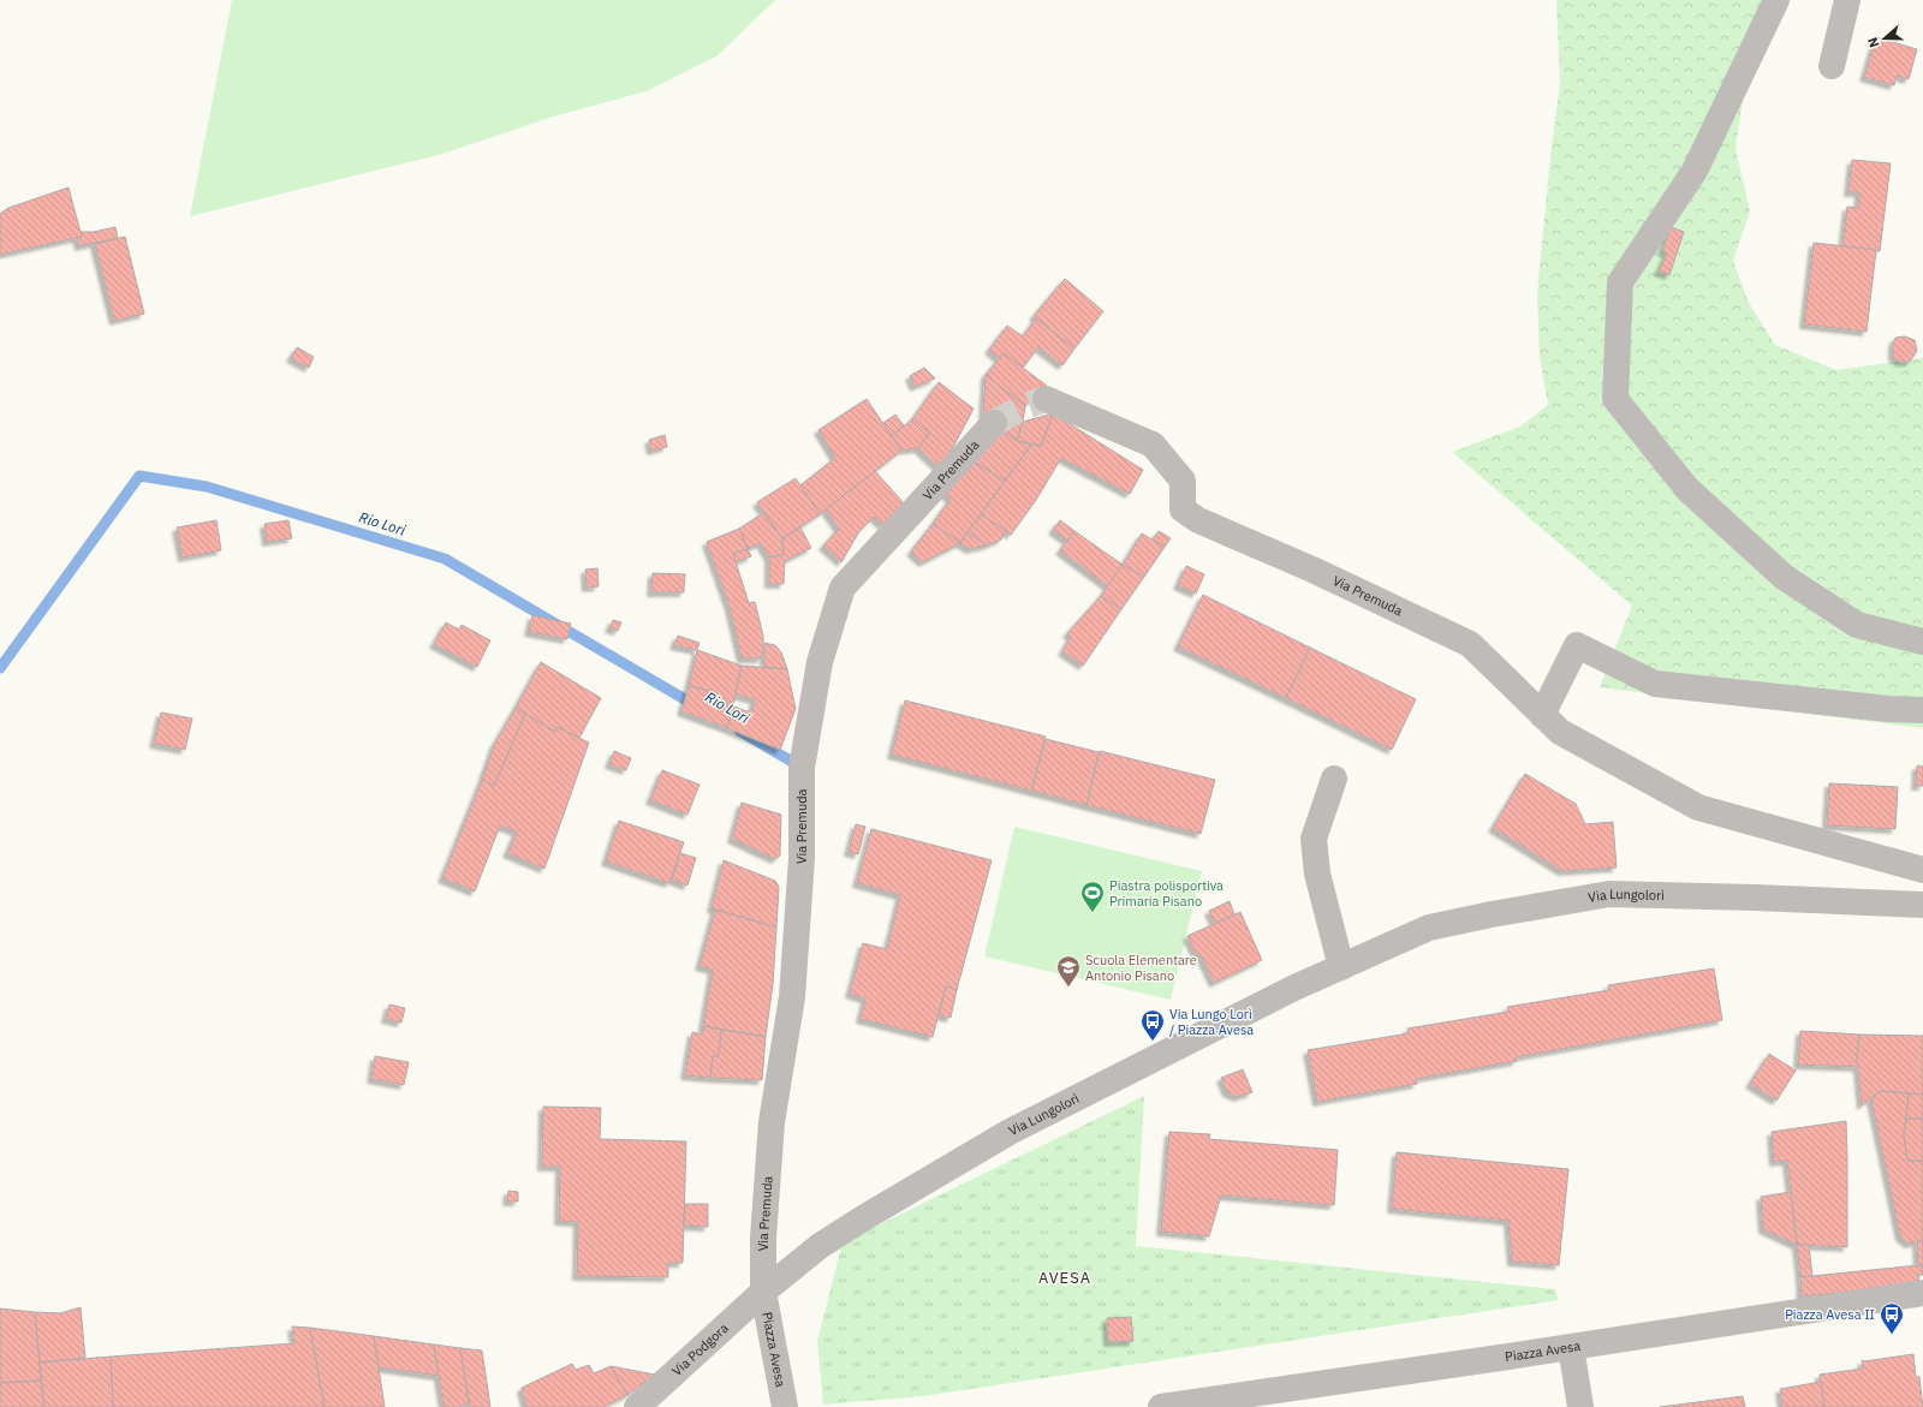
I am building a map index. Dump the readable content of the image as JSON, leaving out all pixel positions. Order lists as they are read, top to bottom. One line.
{"streets":{"street":["Via Premuda","Via Lungolorì","Via Podgora","Piazza Avesa"]},"crossings":[["Via Premuda","Via Lungolorì"],["Via Premuda","Via Podgora"],["Via Premuda","Piazza Avesa"],["Via Lungolorì","Via Podgora"],["Via Lungolorì","Piazza Avesa"],["Via Podgora","Piazza Avesa"]],"districts":["AVESA"],"water":["Rio Lori"],"places":{"sports":["Piastra polisportiva Primaria Pisano"],"school or university":["Scuola Elementare Antonio Pisano"],"bus stop":["Via Lungo Lorì / Piazza Avesa","Piazza Avesa II"]},"north":"left"}
